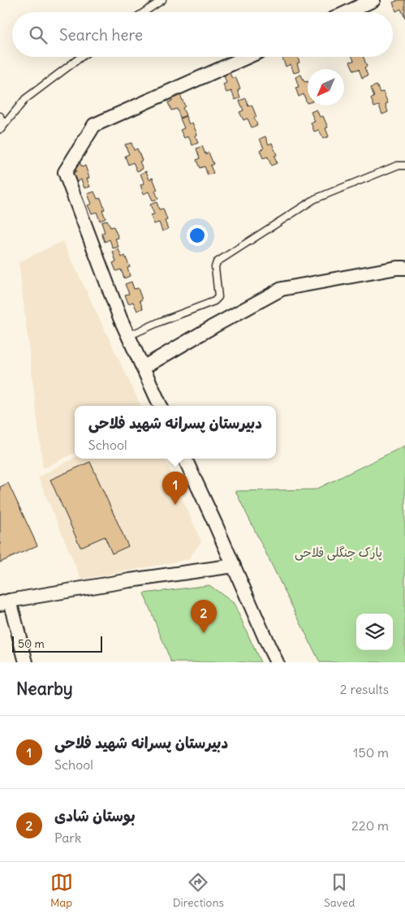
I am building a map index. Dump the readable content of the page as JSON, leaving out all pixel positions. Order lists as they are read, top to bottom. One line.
{"parks":["پارک جنگلی فلاحی"],"scale_bar":"50 m","north":"bottom left","page":{"search":"Search here","popup":["دبیرستان پسرانه شهید فلاحی","School"],"pins":["1","2"],"scale":"50 m","heading":["Nearby","2 results"],"list":[{"mark":"1","name":"دبیرستان پسرانه شهید فلاحی","note":"School","value":"150 m"},{"mark":"2","name":"بوستان شادی","note":"Park","value":"220 m"}],"nav":["Map","Directions","Saved"]}}
